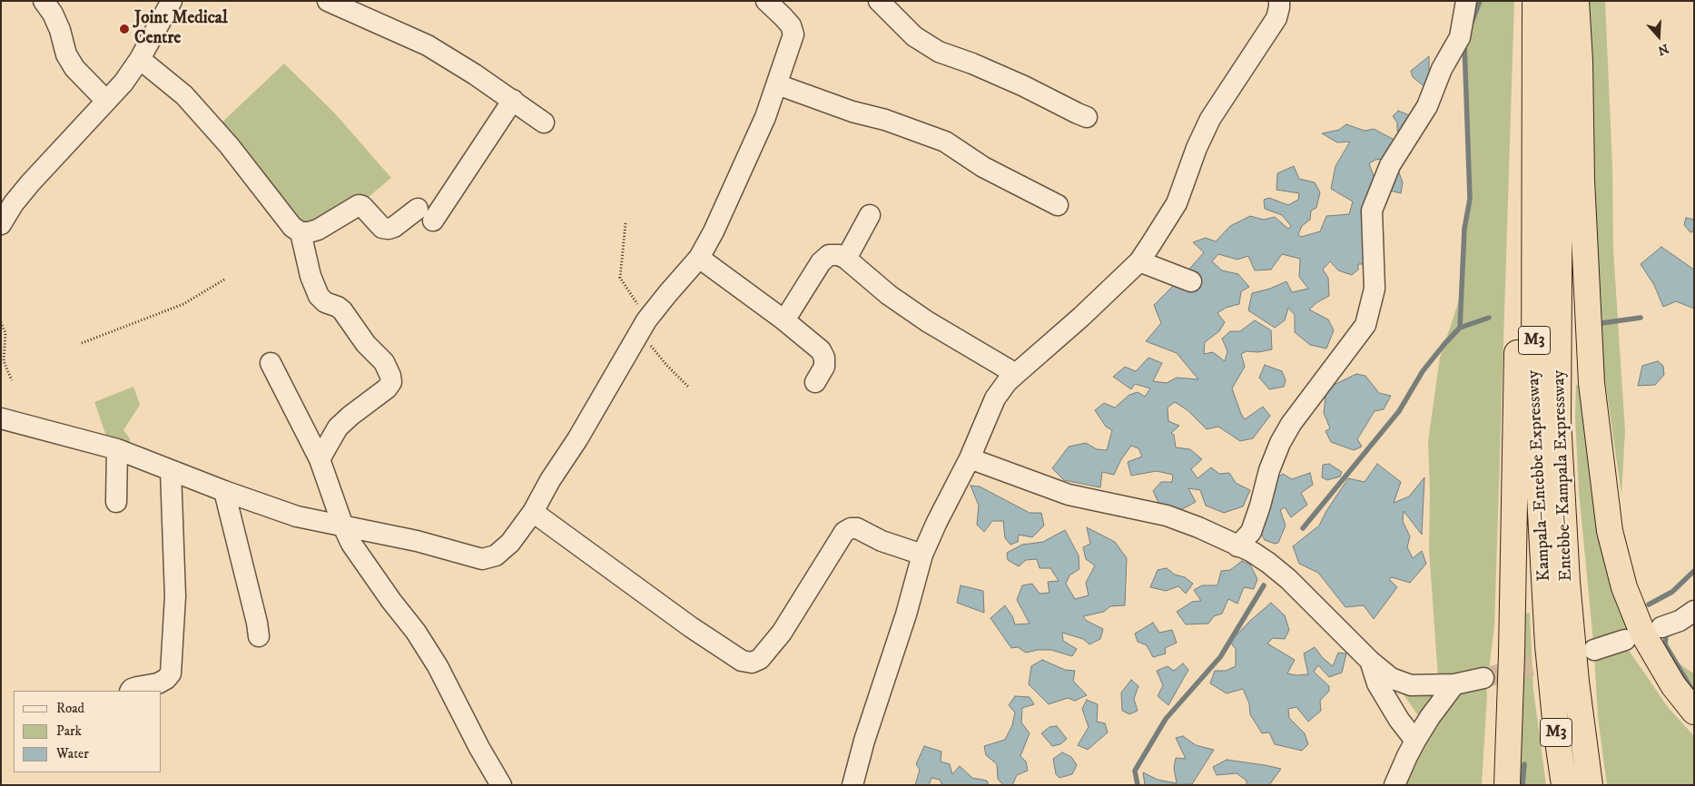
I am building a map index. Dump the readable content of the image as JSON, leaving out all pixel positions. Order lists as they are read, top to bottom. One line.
{"streets":{"highway":["M3","Kampala–Entebbe Expressway","Entebbe–Kampala Expressway"]},"places":["Joint Medical Centre"],"legend":["Road","Park","Water"],"north":"bottom"}
